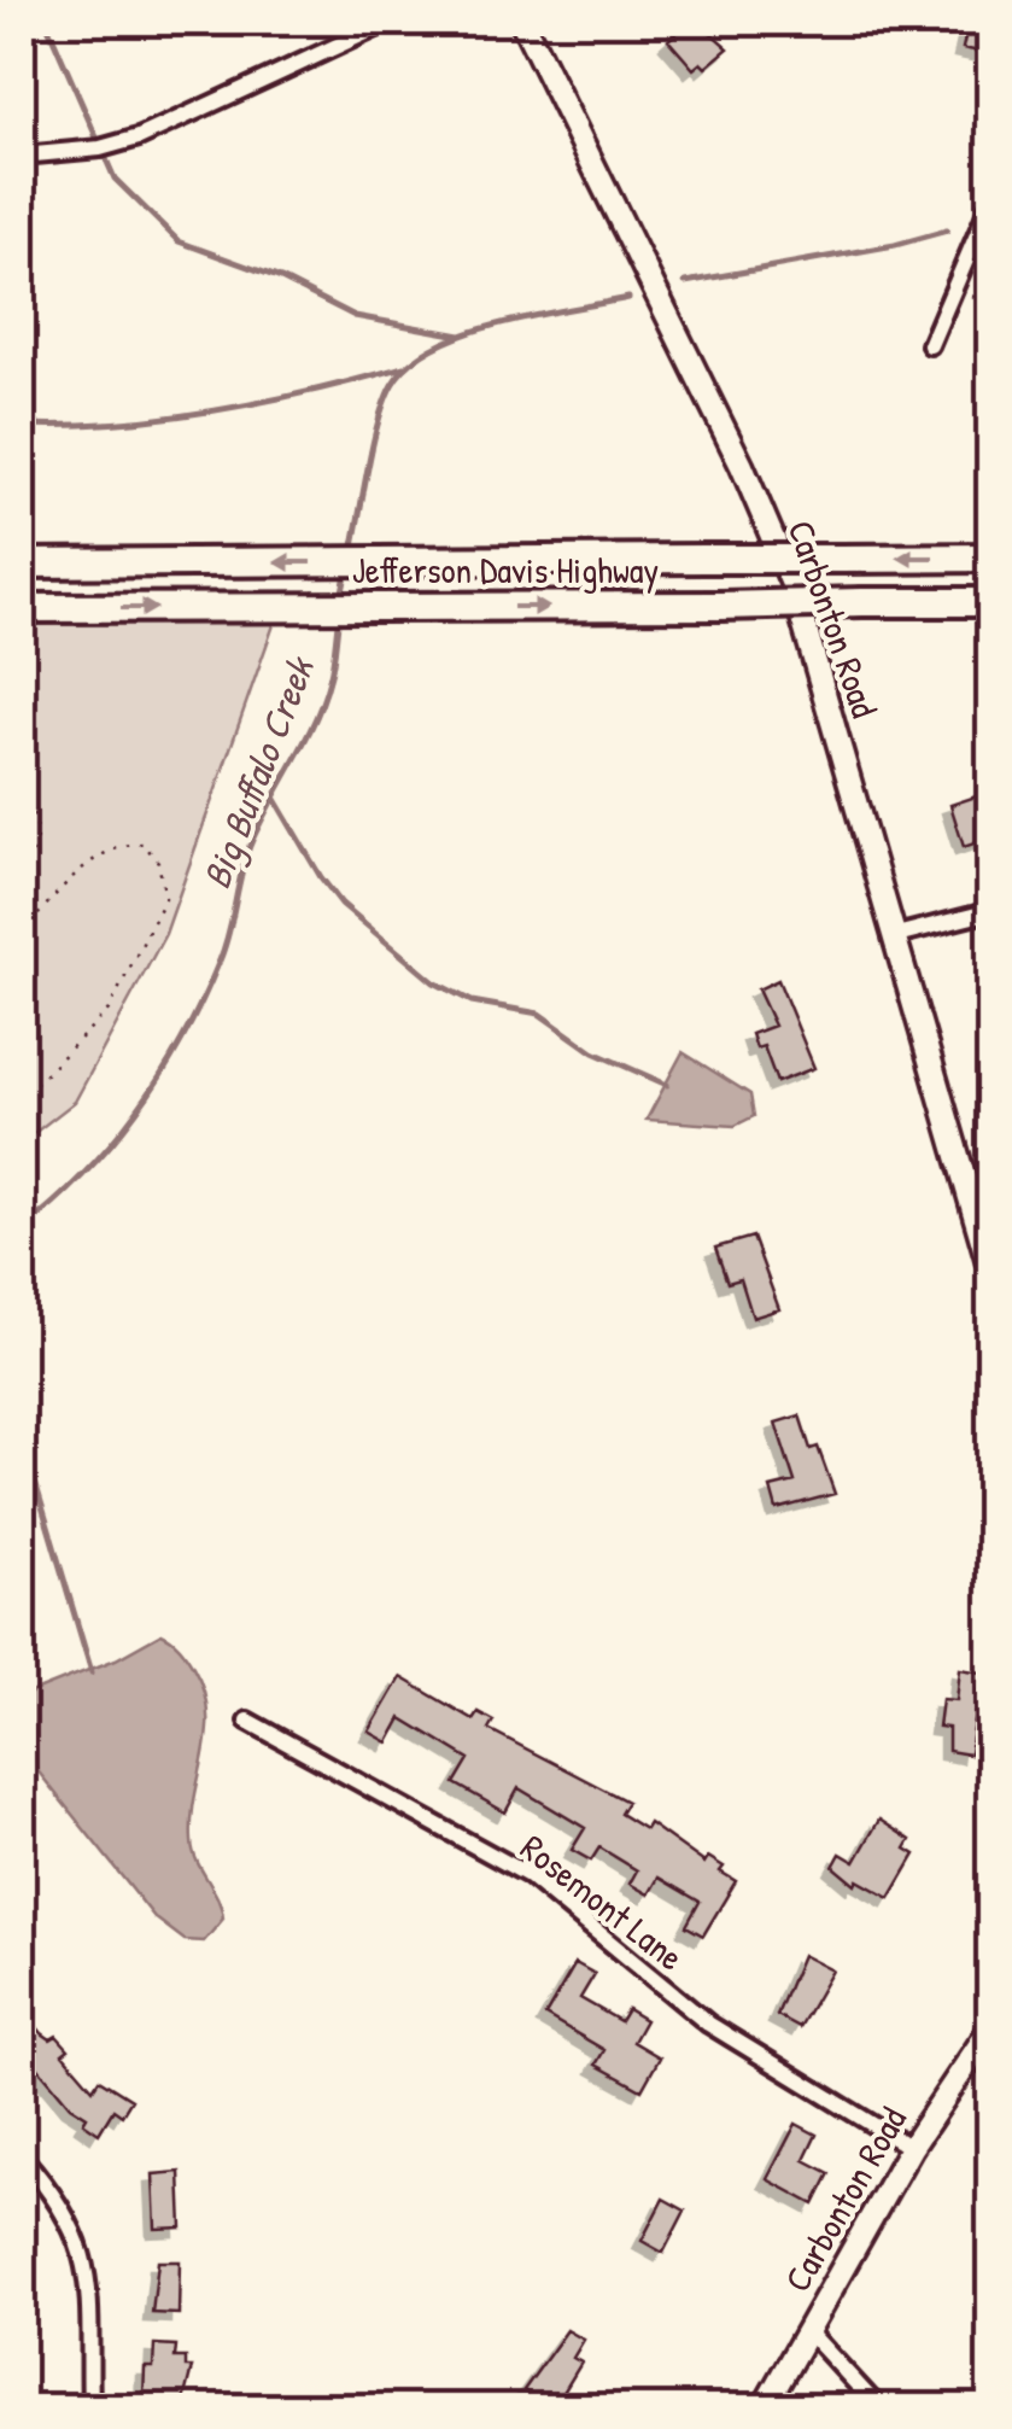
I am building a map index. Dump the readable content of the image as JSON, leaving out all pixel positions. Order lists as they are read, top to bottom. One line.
{"streets":{"highway":["Jefferson Davis Highway"],"street":["Carbonton Road","Rosemont Lane"]},"crossings":[["Carbonton Road","Rosemont Lane"]],"water":["Big Buffalo Creek"]}
